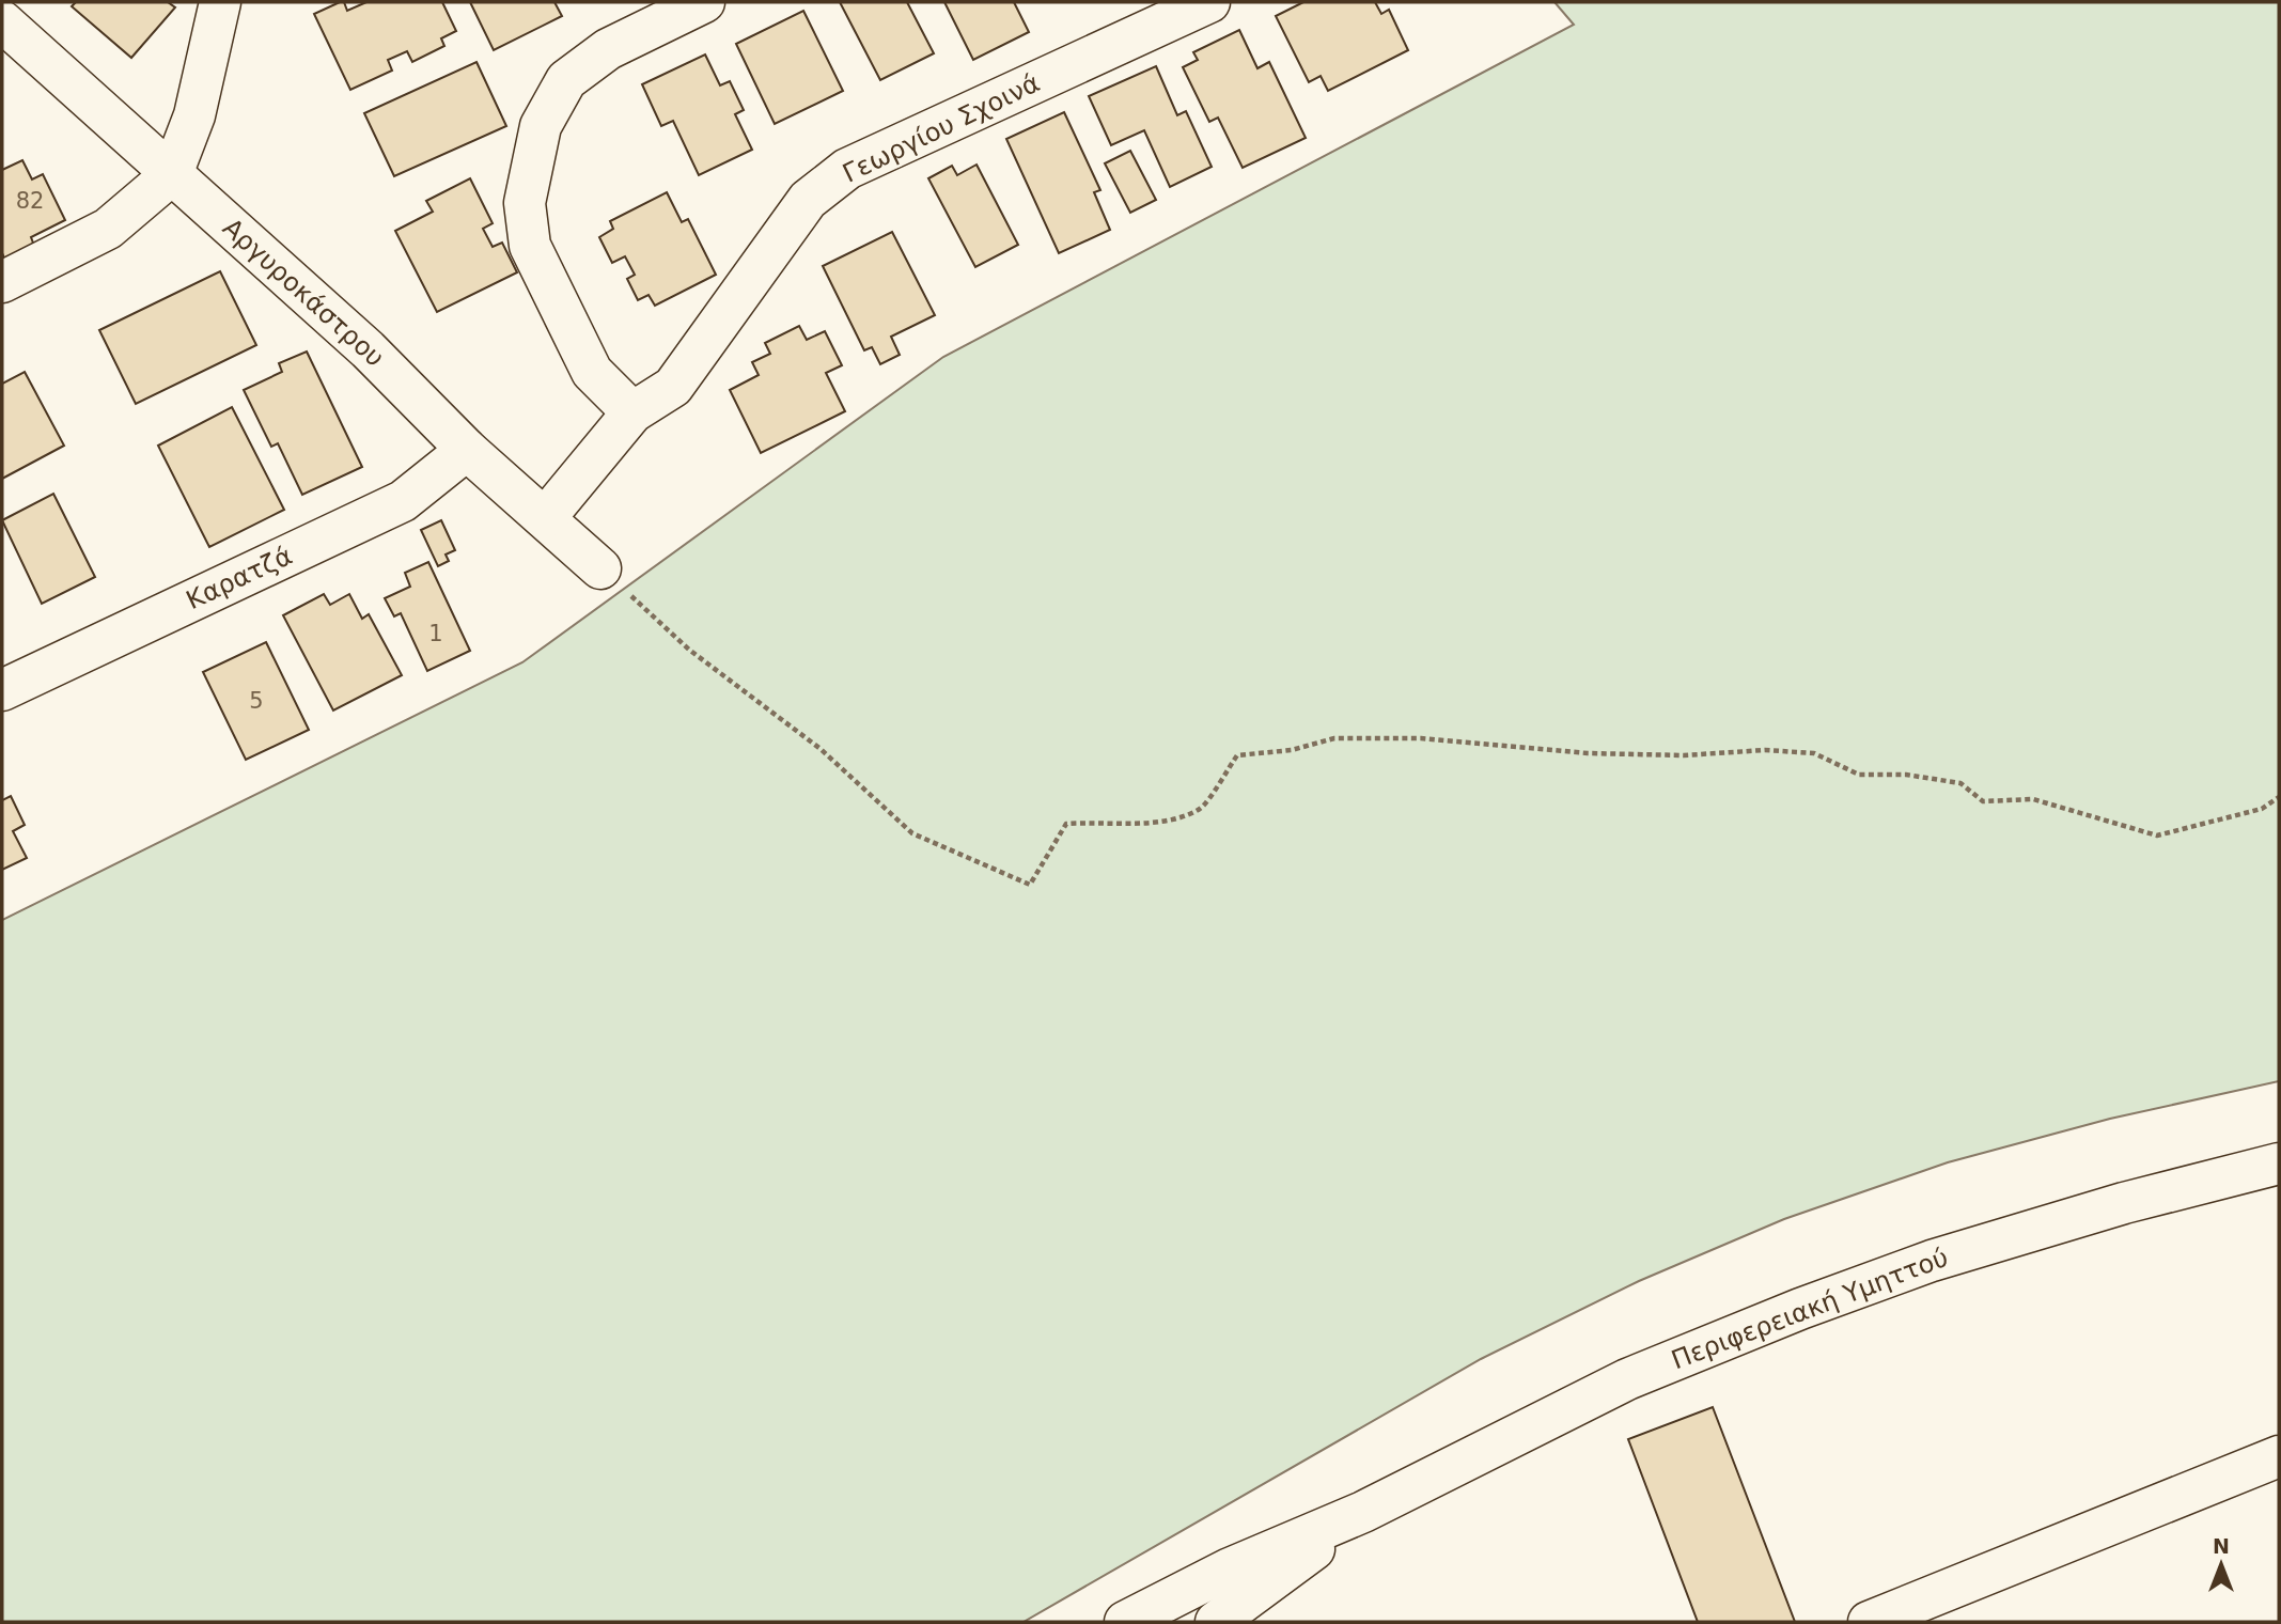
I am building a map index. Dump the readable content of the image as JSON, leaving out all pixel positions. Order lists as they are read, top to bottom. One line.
{"streets":{"main road":["Γεωργίου Σχοινά","Αργυροκάστρου","Καρατζά","Περιφερειακή Υμηττού"]},"crossings":[["Γεωργίου Σχοινά","Αργυροκάστρου"],["Αργυροκάστρου","Καρατζά"]],"house_numbers":["82","1","5"],"north":"top"}
